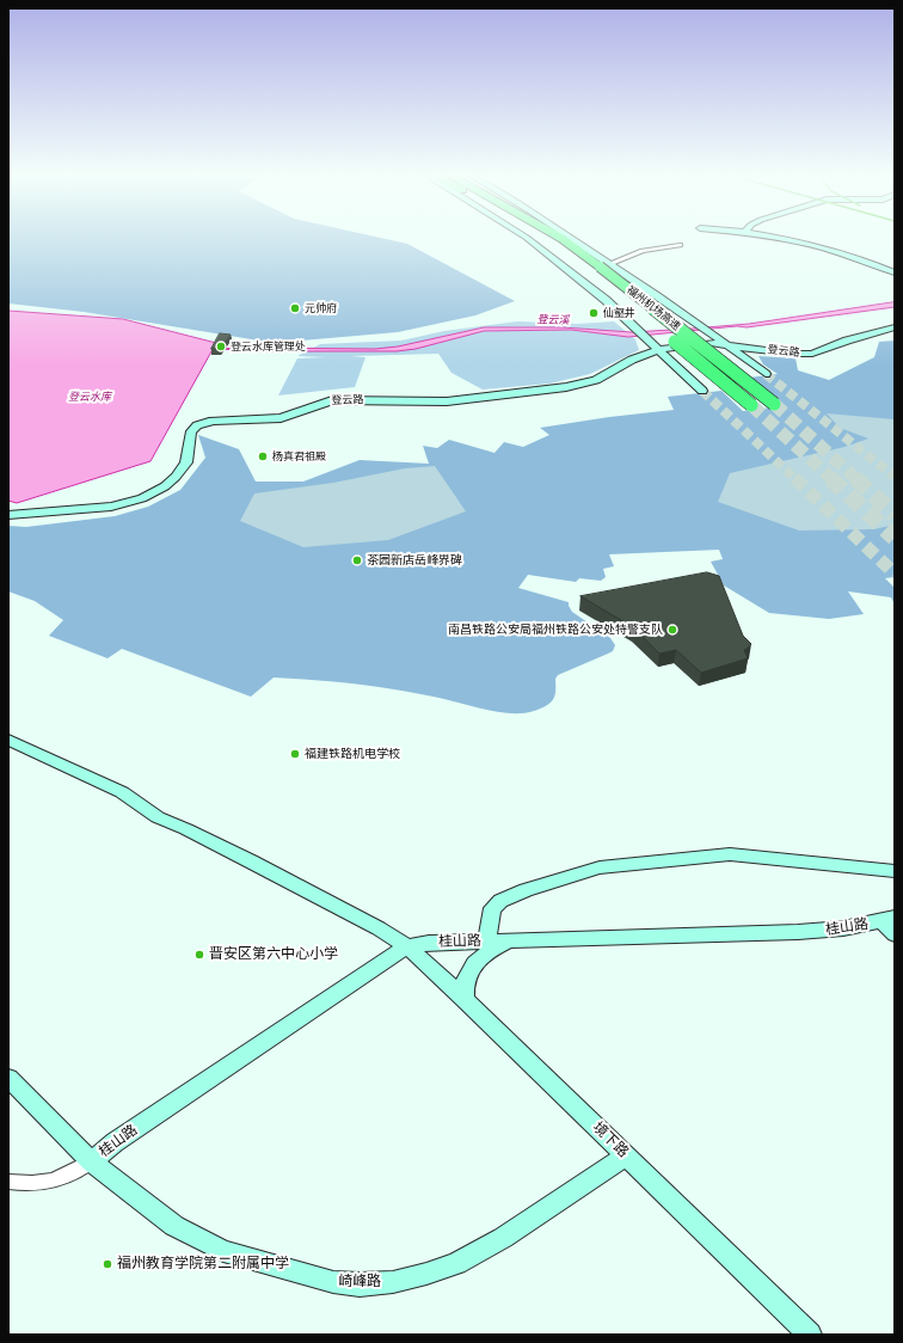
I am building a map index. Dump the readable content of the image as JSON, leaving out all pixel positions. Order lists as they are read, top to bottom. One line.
{"streets":{"highway":["福州机场高速"],"street":["登云路","桂山路","境下路","崎峰路"]},"crossings":[["桂山路","境下路"],["桂山路","崎峰路"],["境下路","崎峰路"]],"water":["登云溪","登云水库"],"places":["元帅府","仙壑井","登云水库管理处","杨真君祖殿","茶园新店岳峰界碑","南昌铁路公安局福州铁路公安处特警支队","福建铁路机电学校","晋安区第六中心小学","福州教育学院第二附属中学"]}
